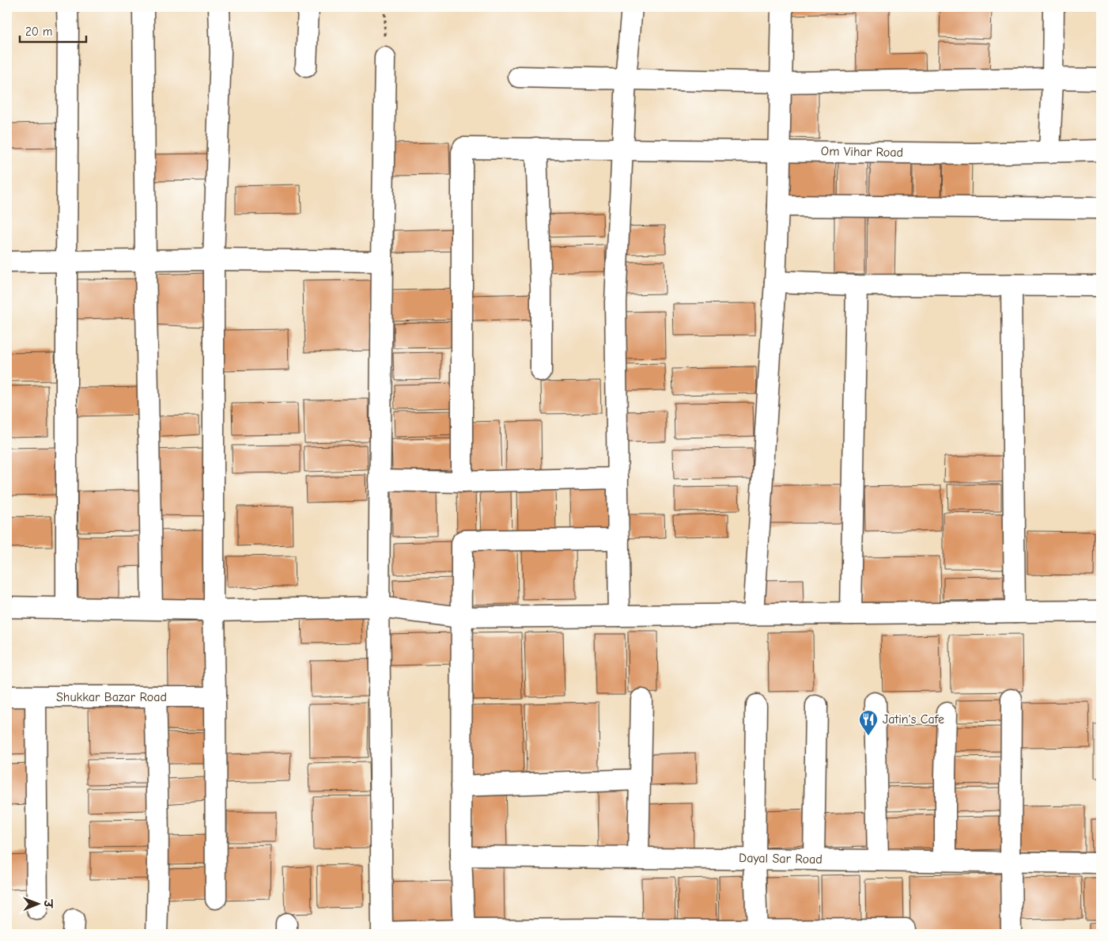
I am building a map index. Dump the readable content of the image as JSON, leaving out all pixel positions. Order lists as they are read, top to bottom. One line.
{"streets":{"street":["Om Vihar Road","Shukkar Bazar Road","Dayal Sar Road"]},"places":{"restaurant":["Jatin's Cafe"]},"scale_bar":"20 m","north":"right"}
